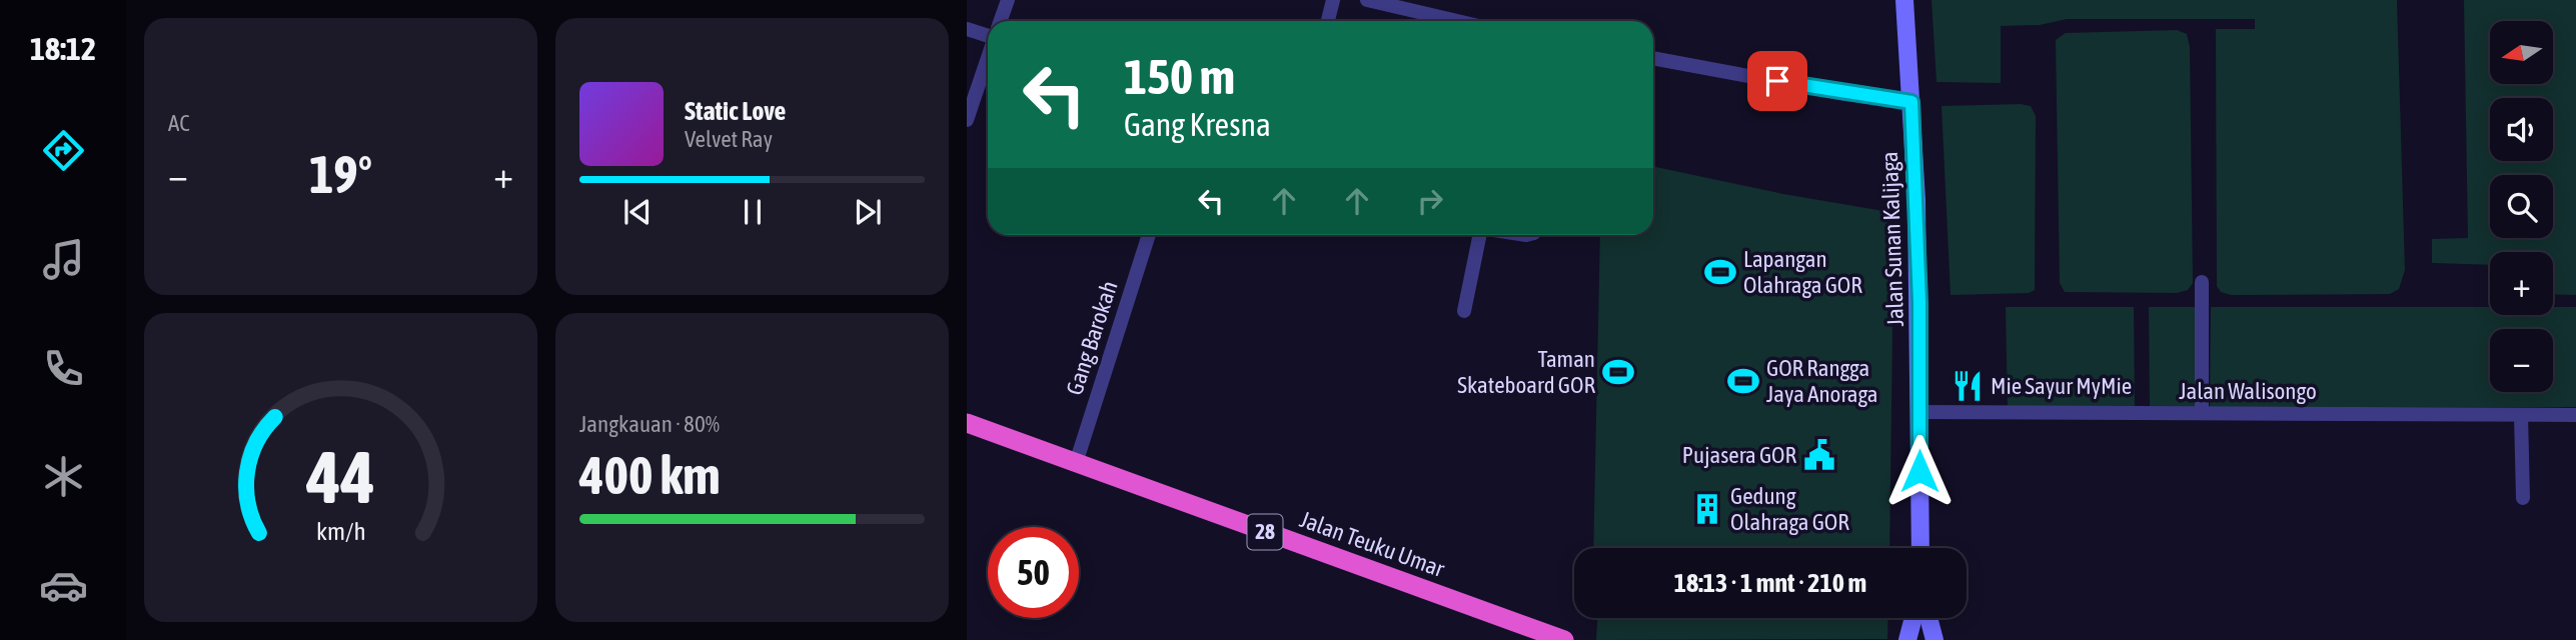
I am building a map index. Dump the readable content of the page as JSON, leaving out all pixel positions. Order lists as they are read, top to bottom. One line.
{"streets":{"highway":["28","Jalan Teuku Umar"],"main road":["Jalan Sunan Kalijaga"],"street":["Gang Barokah","Jalan Walisongo"]},"crossings":[["Jalan Sunan Kalijaga","Jalan Walisongo"],["Gang Barokah","Jalan Teuku Umar"]],"places":{"sports":["Lapangan Olahraga GOR","Taman Skateboard GOR","GOR Rangga Jaya Anoraga"],"restaurant":["Mie Sayur MyMie"],"public building":["Pujasera GOR"],"building":["Gedung Olahraga GOR"]},"north":"left","page":{"tabs":"18:12","tile":["AC",["Jangkauan · 80%","400 km"]],"map_buttons":["+","−"],"turn":["150 m","Gang Kresna"],"song":["Static Love","Velvet Ray"],"heat":["−","19°","+"],"limit":"50","trip":"18:13 · 1 mnt · 210 m","gauge":["44","km/h"]}}
